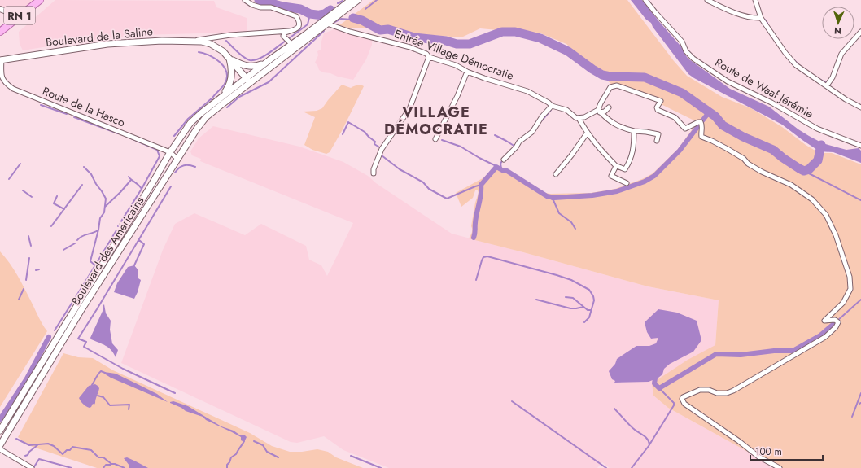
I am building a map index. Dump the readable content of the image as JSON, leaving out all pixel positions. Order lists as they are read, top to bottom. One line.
{"streets":{"main road":["RN 1","Boulevard de la Saline","Boulevard des Américains"],"street":["Entrée Village Démocratie","Route de Waaf Jérémie","Route de la Hasco"]},"crossings":[["Boulevard de la Saline","Route de la Hasco"],["Boulevard de la Saline","Boulevard des Américains"],["Route de la Hasco","Boulevard des Américains"]],"districts":["VILLAGE DÉMOCRATIE"],"scale_bar":"100 m","north":"bottom"}
